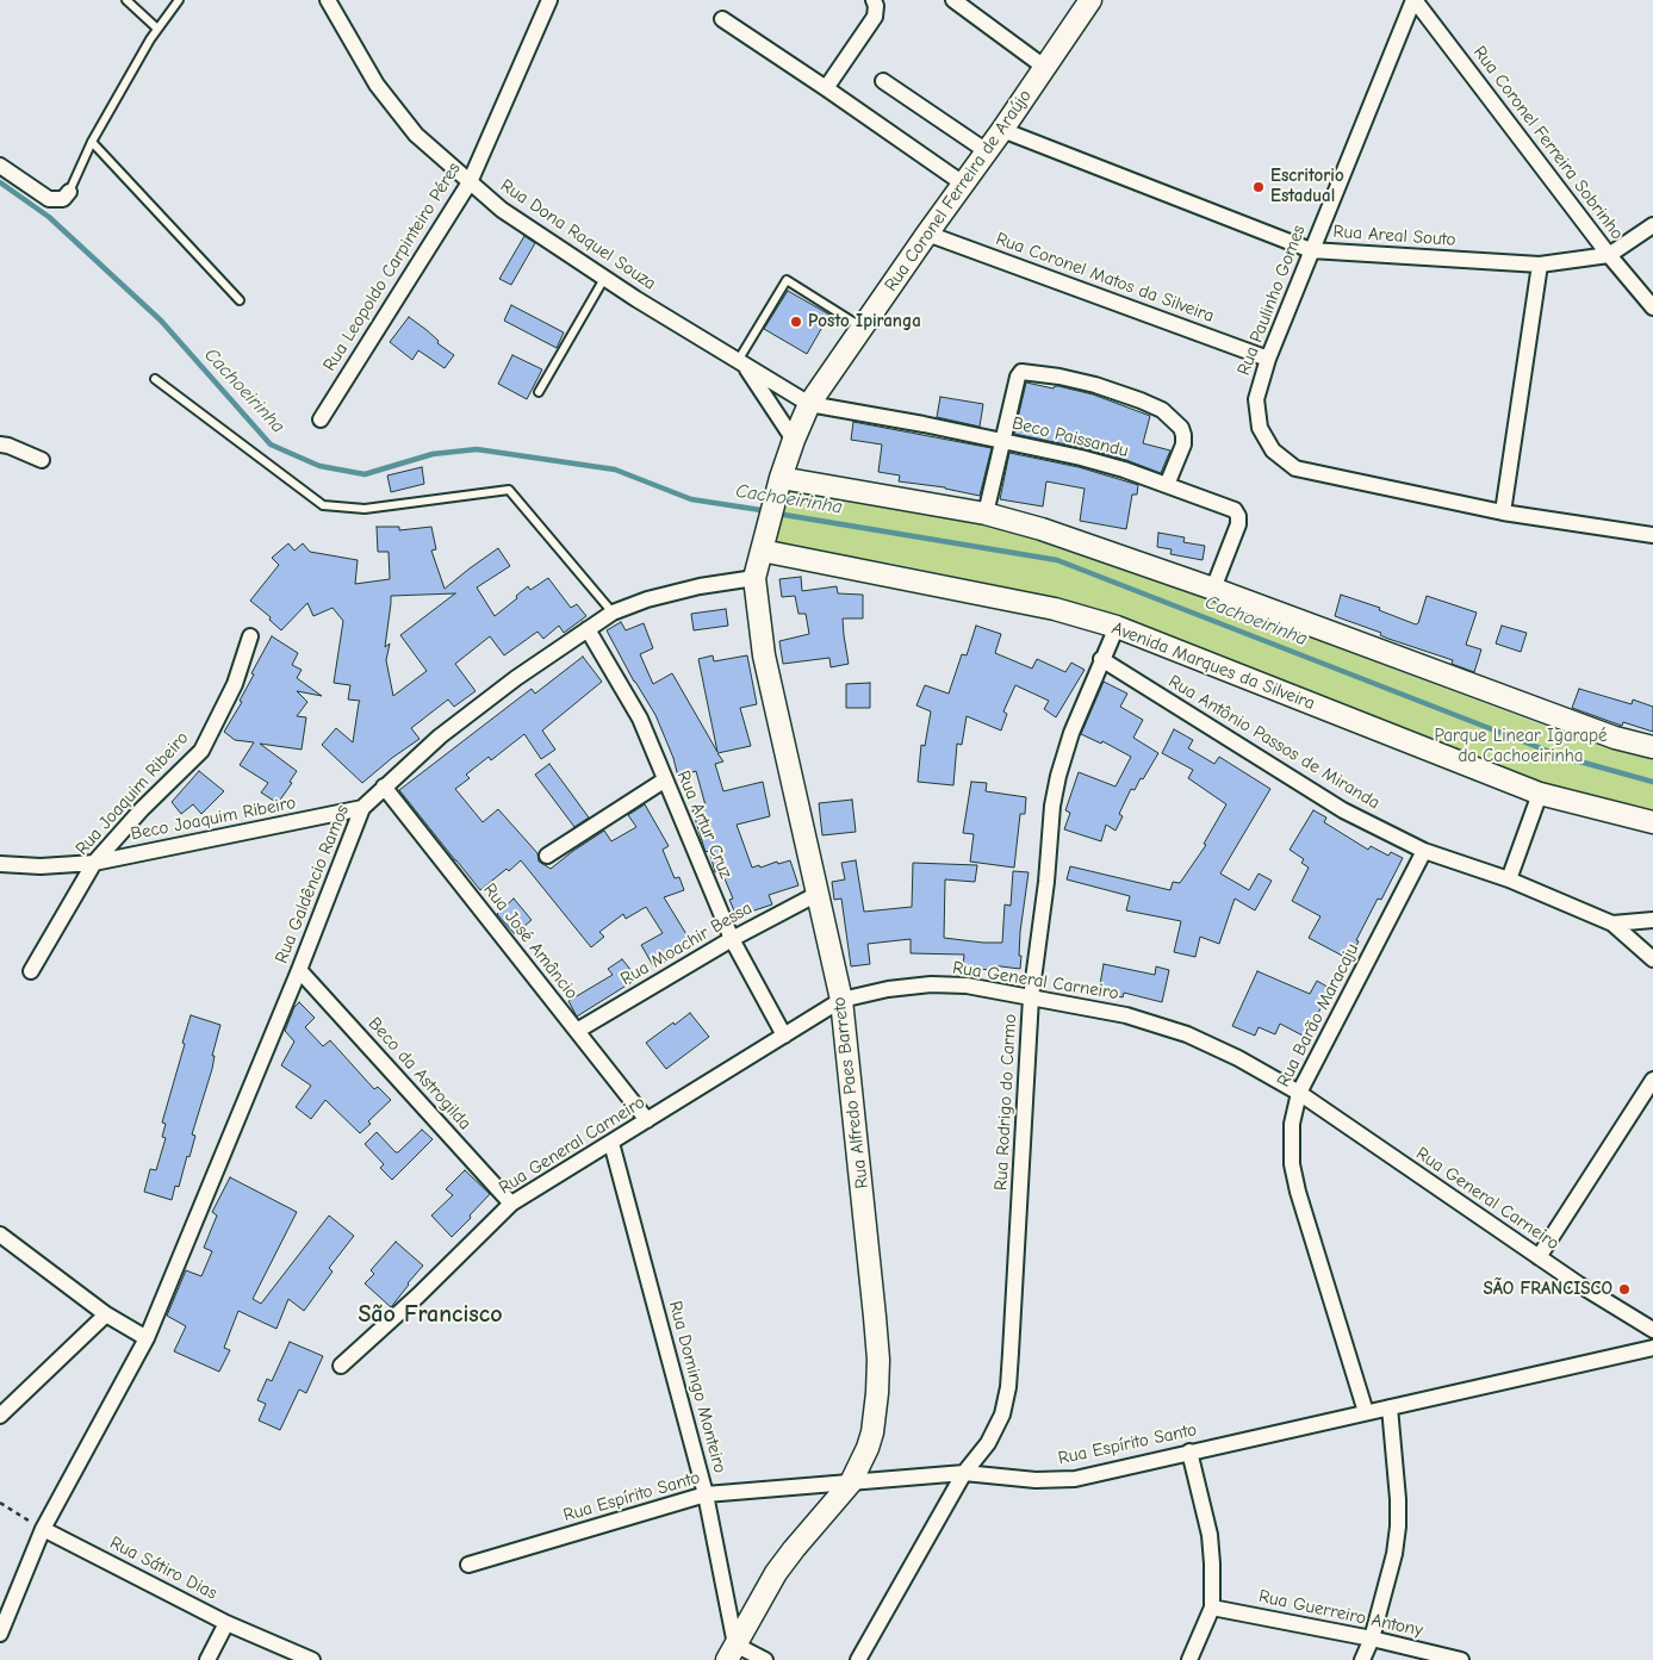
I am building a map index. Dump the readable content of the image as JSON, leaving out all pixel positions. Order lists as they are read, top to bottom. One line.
{"streets":{"street":["Rua Coronel Ferreira Sobrinho","Rua Coronel Ferreira de Araújo","Rua Dona Raquel Souza","Rua Areal Souto","Rua Leopoldo Carpinteiro Péres","Rua Coronel Matos da Silveira","Rua Paulinho Gomes","Beco Paissandu","Avenida Marques da Silveira","Rua Antônio Passos de Miranda","Rua Joaquim Ribeiro","Beco Joaquim Ribeiro","Rua Artur Cruz","Rua Galdêncio Ramos","Rua José Amâncio","Rua Moachir Bessa","Rua General Carneiro","Rua Barão Maracaju","Beco da Astrogilda","Rua Alfredo Paes Barreto","Rua Rodrigo do Carmo","Rua Domingo Monteiro","Rua Espírito Santo","Rua Sátiro Dias","Rua Guerreiro Antony"]},"crossings":[["Rua Coronel Ferreira Sobrinho","Rua Areal Souto"],["Rua Coronel Ferreira Sobrinho","Rua Paulinho Gomes"],["Rua Coronel Ferreira de Araújo","Rua Dona Raquel Souza"],["Rua Coronel Ferreira de Araújo","Rua Areal Souto"],["Rua Coronel Ferreira de Araújo","Rua Coronel Matos da Silveira"],["Rua Coronel Ferreira de Araújo","Beco Paissandu"],["Rua Coronel Ferreira de Araújo","Avenida Marques da Silveira"],["Rua Coronel Ferreira de Araújo","Rua Alfredo Paes Barreto"],["Rua Dona Raquel Souza","Rua Leopoldo Carpinteiro Péres"],["Rua Dona Raquel Souza","Beco Paissandu"],["Rua Areal Souto","Rua Paulinho Gomes"],["Rua Coronel Matos da Silveira","Rua Paulinho Gomes"],["Avenida Marques da Silveira","Rua Alfredo Paes Barreto"],["Avenida Marques da Silveira","Rua Rodrigo do Carmo"],["Rua Antônio Passos de Miranda","Rua Barão Maracaju"],["Rua Antônio Passos de Miranda","Rua Rodrigo do Carmo"],["Rua Joaquim Ribeiro","Beco Joaquim Ribeiro"],["Beco Joaquim Ribeiro","Rua Galdêncio Ramos"],["Rua Artur Cruz","Rua Galdêncio Ramos"],["Rua Artur Cruz","Rua Moachir Bessa"],["Rua Artur Cruz","Rua General Carneiro"],["Rua Galdêncio Ramos","Rua José Amâncio"],["Rua Galdêncio Ramos","Beco da Astrogilda"],["Rua Galdêncio Ramos","Rua Alfredo Paes Barreto"],["Rua Galdêncio Ramos","Rua Sátiro Dias"],["Rua José Amâncio","Rua Moachir Bessa"],["Rua José Amâncio","Rua General Carneiro"],["Rua Moachir Bessa","Rua Alfredo Paes Barreto"],["Rua General Carneiro","Rua Barão Maracaju"],["Rua General Carneiro","Beco da Astrogilda"],["Rua General Carneiro","Rua Alfredo Paes Barreto"],["Rua General Carneiro","Rua Rodrigo do Carmo"],["Rua General Carneiro","Rua Domingo Monteiro"],["Rua Barão Maracaju","Rua Espírito Santo"],["Rua Alfredo Paes Barreto","Rua Domingo Monteiro"],["Rua Alfredo Paes Barreto","Rua Espírito Santo"],["Rua Rodrigo do Carmo","Rua Espírito Santo"],["Rua Domingo Monteiro","Rua Espírito Santo"]],"districts":["São Francisco"],"water":["Cachoeirinha"],"parks":["Parque Linear Igarapé da Cachoeirinha"],"places":["Escritorio Estadual","Posto Ipiranga","SÃO FRANCISCO"]}
